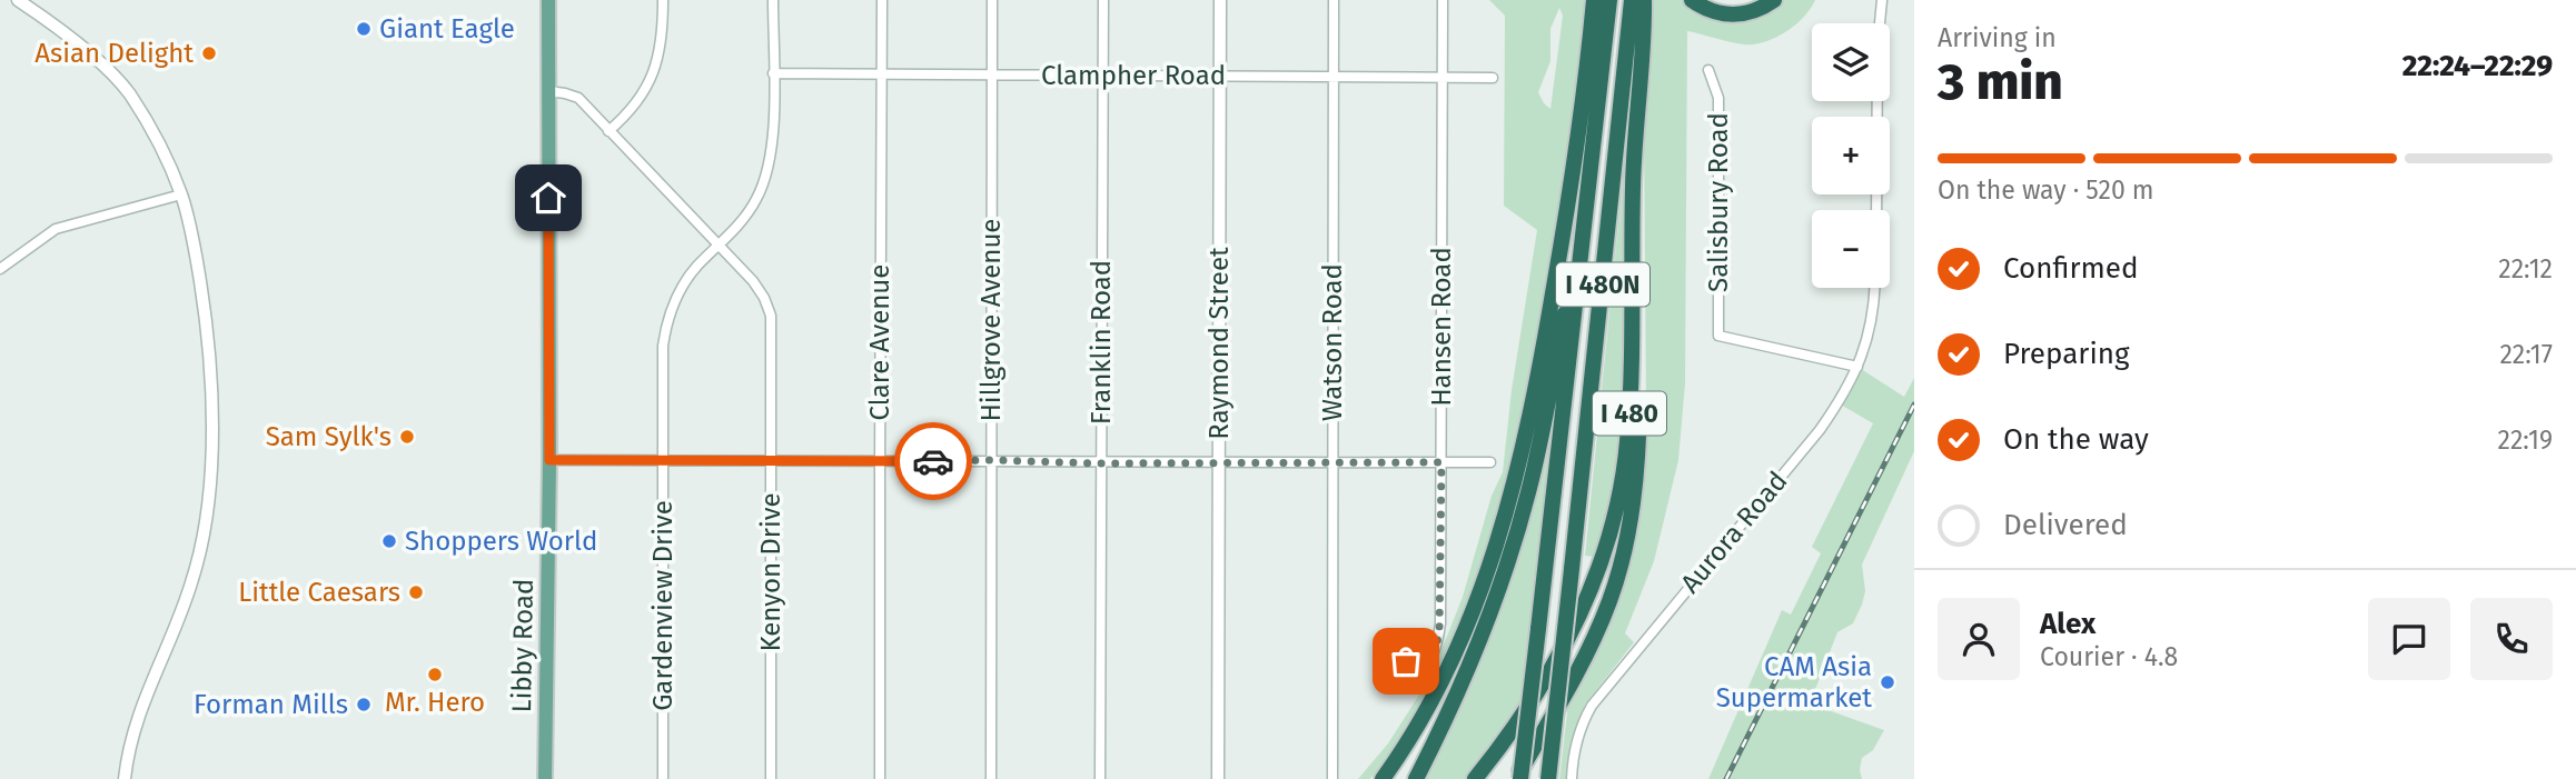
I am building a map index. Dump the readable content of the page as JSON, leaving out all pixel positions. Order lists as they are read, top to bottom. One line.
{"streets":{"highway":["I 480N","I 480"],"main road":["Libby Road"],"street":["Clampher Road","Salisbury Road","Hillgrove Avenue","Hansen Road","Clare Avenue","Franklin Road","Watson Road","Raymond Street","Aurora Road","Kenyon Drive","Gardenview Drive"]},"crossings":[["Clampher Road","Hillgrove Avenue"],["Clampher Road","Hansen Road"],["Clampher Road","Clare Avenue"],["Clampher Road","Franklin Road"],["Clampher Road","Watson Road"],["Clampher Road","Raymond Street"],["Clampher Road","Gardenview Drive"],["Salisbury Road","Aurora Road"],["Kenyon Drive","Gardenview Drive"],["Kenyon Drive","Libby Road"]],"places":["Giant Eagle","Asian Delight","Sam Sylk's","Shoppers World","Little Caesars","Mr. Hero","CAM Asia Supermarket","Forman Mills"],"page":{"heading":["3 min","Arriving in","22:24–22:29"],"panel":["Alex","Courier · 4.8"],"map_buttons":["+","−"],"bar":"On the way · 520 m","list":[["Confirmed","22:12"],["Preparing","22:17"],["On the way","22:19"],"Delivered"]}}
